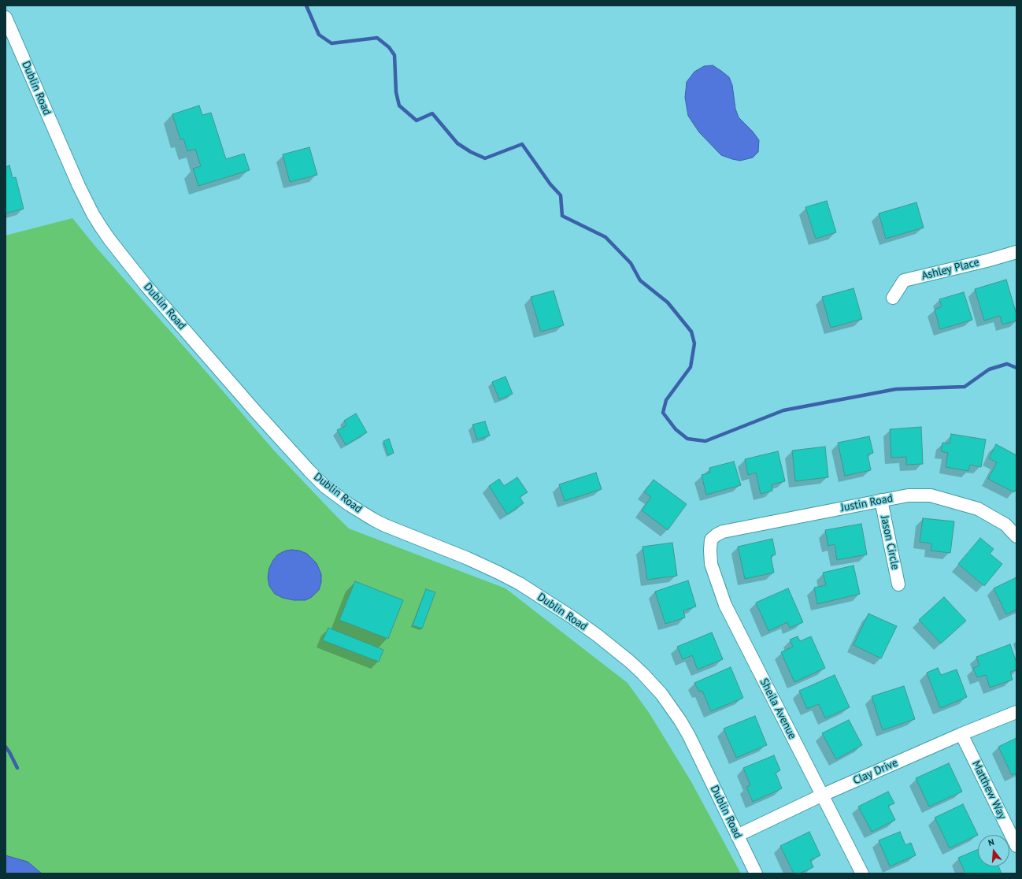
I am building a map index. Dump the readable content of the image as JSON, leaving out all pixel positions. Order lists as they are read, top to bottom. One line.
{"streets":{"street":["Dublin Road","Ashley Place","Justin Road","Jason Circle","Sheila Avenue","Clay Drive","Matthew Way"]},"crossings":[["Dublin Road","Clay Drive"],["Justin Road","Jason Circle"],["Justin Road","Sheila Avenue"],["Sheila Avenue","Clay Drive"],["Clay Drive","Matthew Way"]],"north":"top"}
